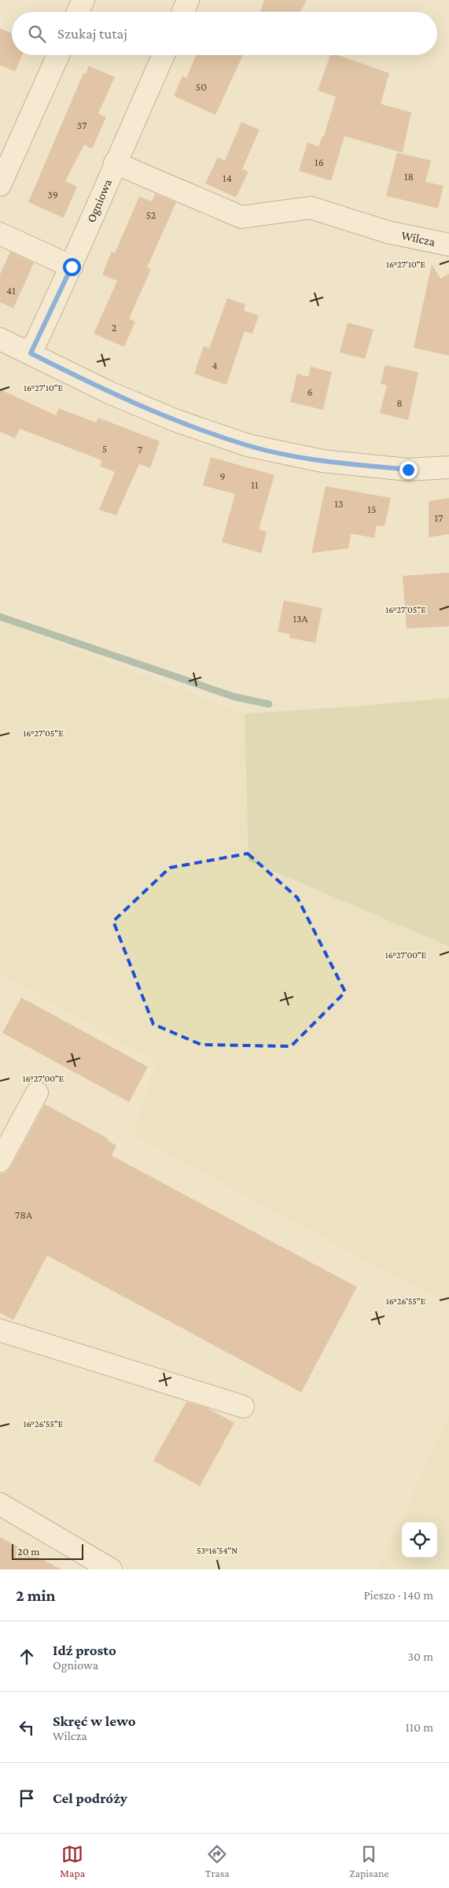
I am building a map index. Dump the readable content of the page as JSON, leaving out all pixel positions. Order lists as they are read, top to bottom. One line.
{"streets":{"street":["Ogniowa","Wilcza"]},"crossings":[["Ogniowa","Wilcza"]],"house_numbers":["50","37","16","18","14","39","52","41","2","4","6","8","5","7","9","11","13","15","17","13A","78A"],"scale_bar":"20 m","page":{"search":"Szukaj tutaj","scale":"20 m","heading":["2 min","Pieszo · 140 m"],"list":[["Idź prosto","Ogniowa","30 m"],["Skręć w lewo","Wilcza","110 m"],"Cel podróży"],"nav":["Mapa","Trasa","Zapisane"]},"coordinates":["16°27'10\"E","16°27'05\"E","16°27'00\"E","16°26'55\"E","53°16'54\"N"]}
